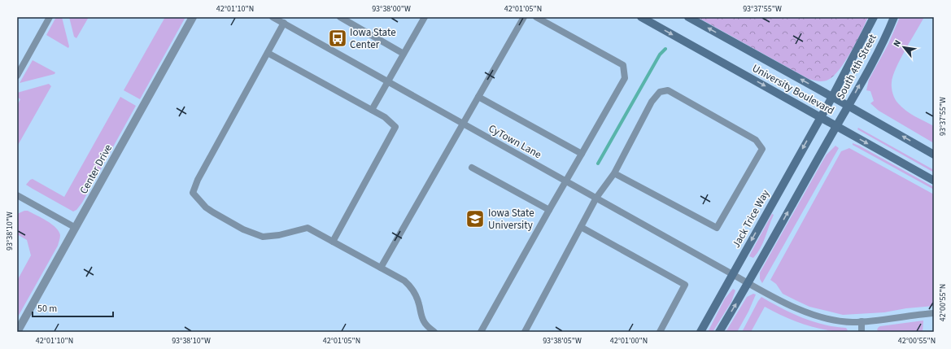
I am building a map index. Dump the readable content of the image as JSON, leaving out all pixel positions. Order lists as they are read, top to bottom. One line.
{"streets":{"main road":["South 4th Street","University Boulevard","Jack Trice Way"],"street":["Center Drive"],"lane":["CyTown Lane"]},"crossings":[["South 4th Street","University Boulevard"],["South 4th Street","Jack Trice Way"],["University Boulevard","Jack Trice Way"],["CyTown Lane","Jack Trice Way"]],"places":{"bus stop":["Iowa State Center"],"school or university":["Iowa State University"]},"scale_bar":"50 m","north":"top left","coordinates":["42°01'10\"N","93°38'00\"W","42°01'05\"N","93°37'55\"W","93°38'10\"W","42°00'55\"N","93°38'05\"W","42°01'00\"N"]}
